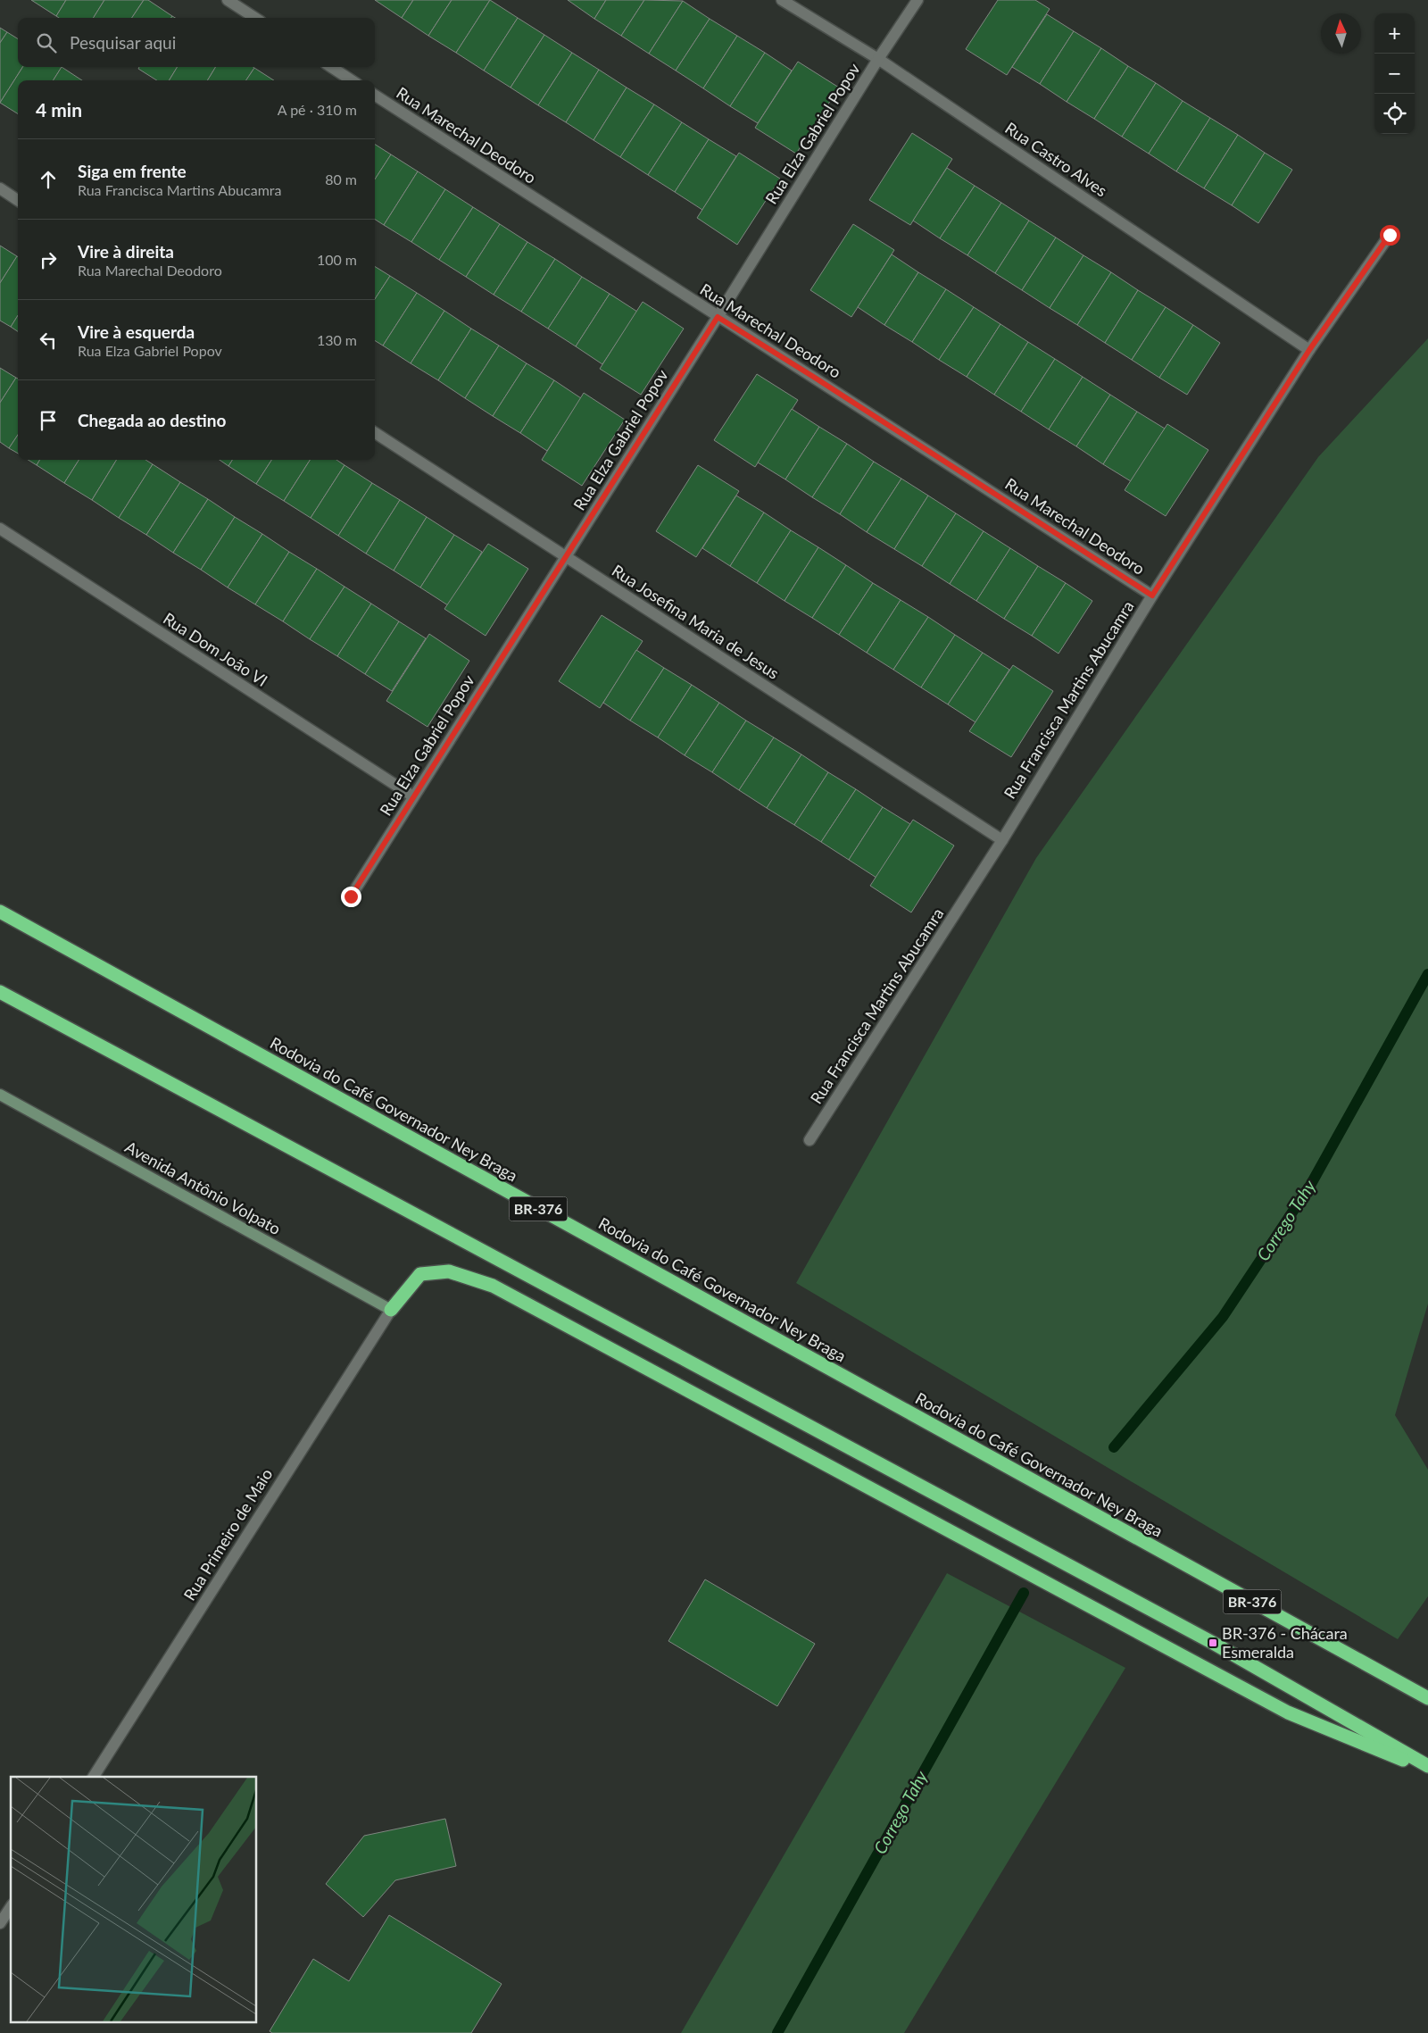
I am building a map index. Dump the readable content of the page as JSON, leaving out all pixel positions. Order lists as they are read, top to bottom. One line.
{"streets":{"highway":["Rodovia do Café Governador Ney Braga","BR-376"],"street":["Rua Elza Gabriel Popov","Rua Marechal Deodoro","Rua Castro Alves","Rua Josefina Maria de Jesus","Rua Dom João VI","Rua Francisca Martins Abucamra","Avenida Antônio Volpato","Rua Primeiro de Maio"]},"crossings":[["Rua Elza Gabriel Popov","Rua Marechal Deodoro"],["Rua Elza Gabriel Popov","Rua Castro Alves"],["Rua Elza Gabriel Popov","Rua Josefina Maria de Jesus"],["Rua Elza Gabriel Popov","Rua Dom João VI"],["Rua Marechal Deodoro","Rua Francisca Martins Abucamra"],["Rua Castro Alves","Rua Francisca Martins Abucamra"],["Rua Josefina Maria de Jesus","Rua Francisca Martins Abucamra"],["Avenida Antônio Volpato","Rua Primeiro de Maio"]],"water":["Corrego Tahy"],"places":{"transit":["BR-376 - Chácara Esmeralda"]},"north":"top","page":{"map_buttons":["+","−"],"search":"Pesquisar aqui","heading":["4 min","A pé · 310 m"],"list":[["Siga em frente","Rua Francisca Martins Abucamra","80 m"],["Vire à direita","Rua Marechal Deodoro","100 m"],["Vire à esquerda","Rua Elza Gabriel Popov","130 m"],"Chegada ao destino"]}}
